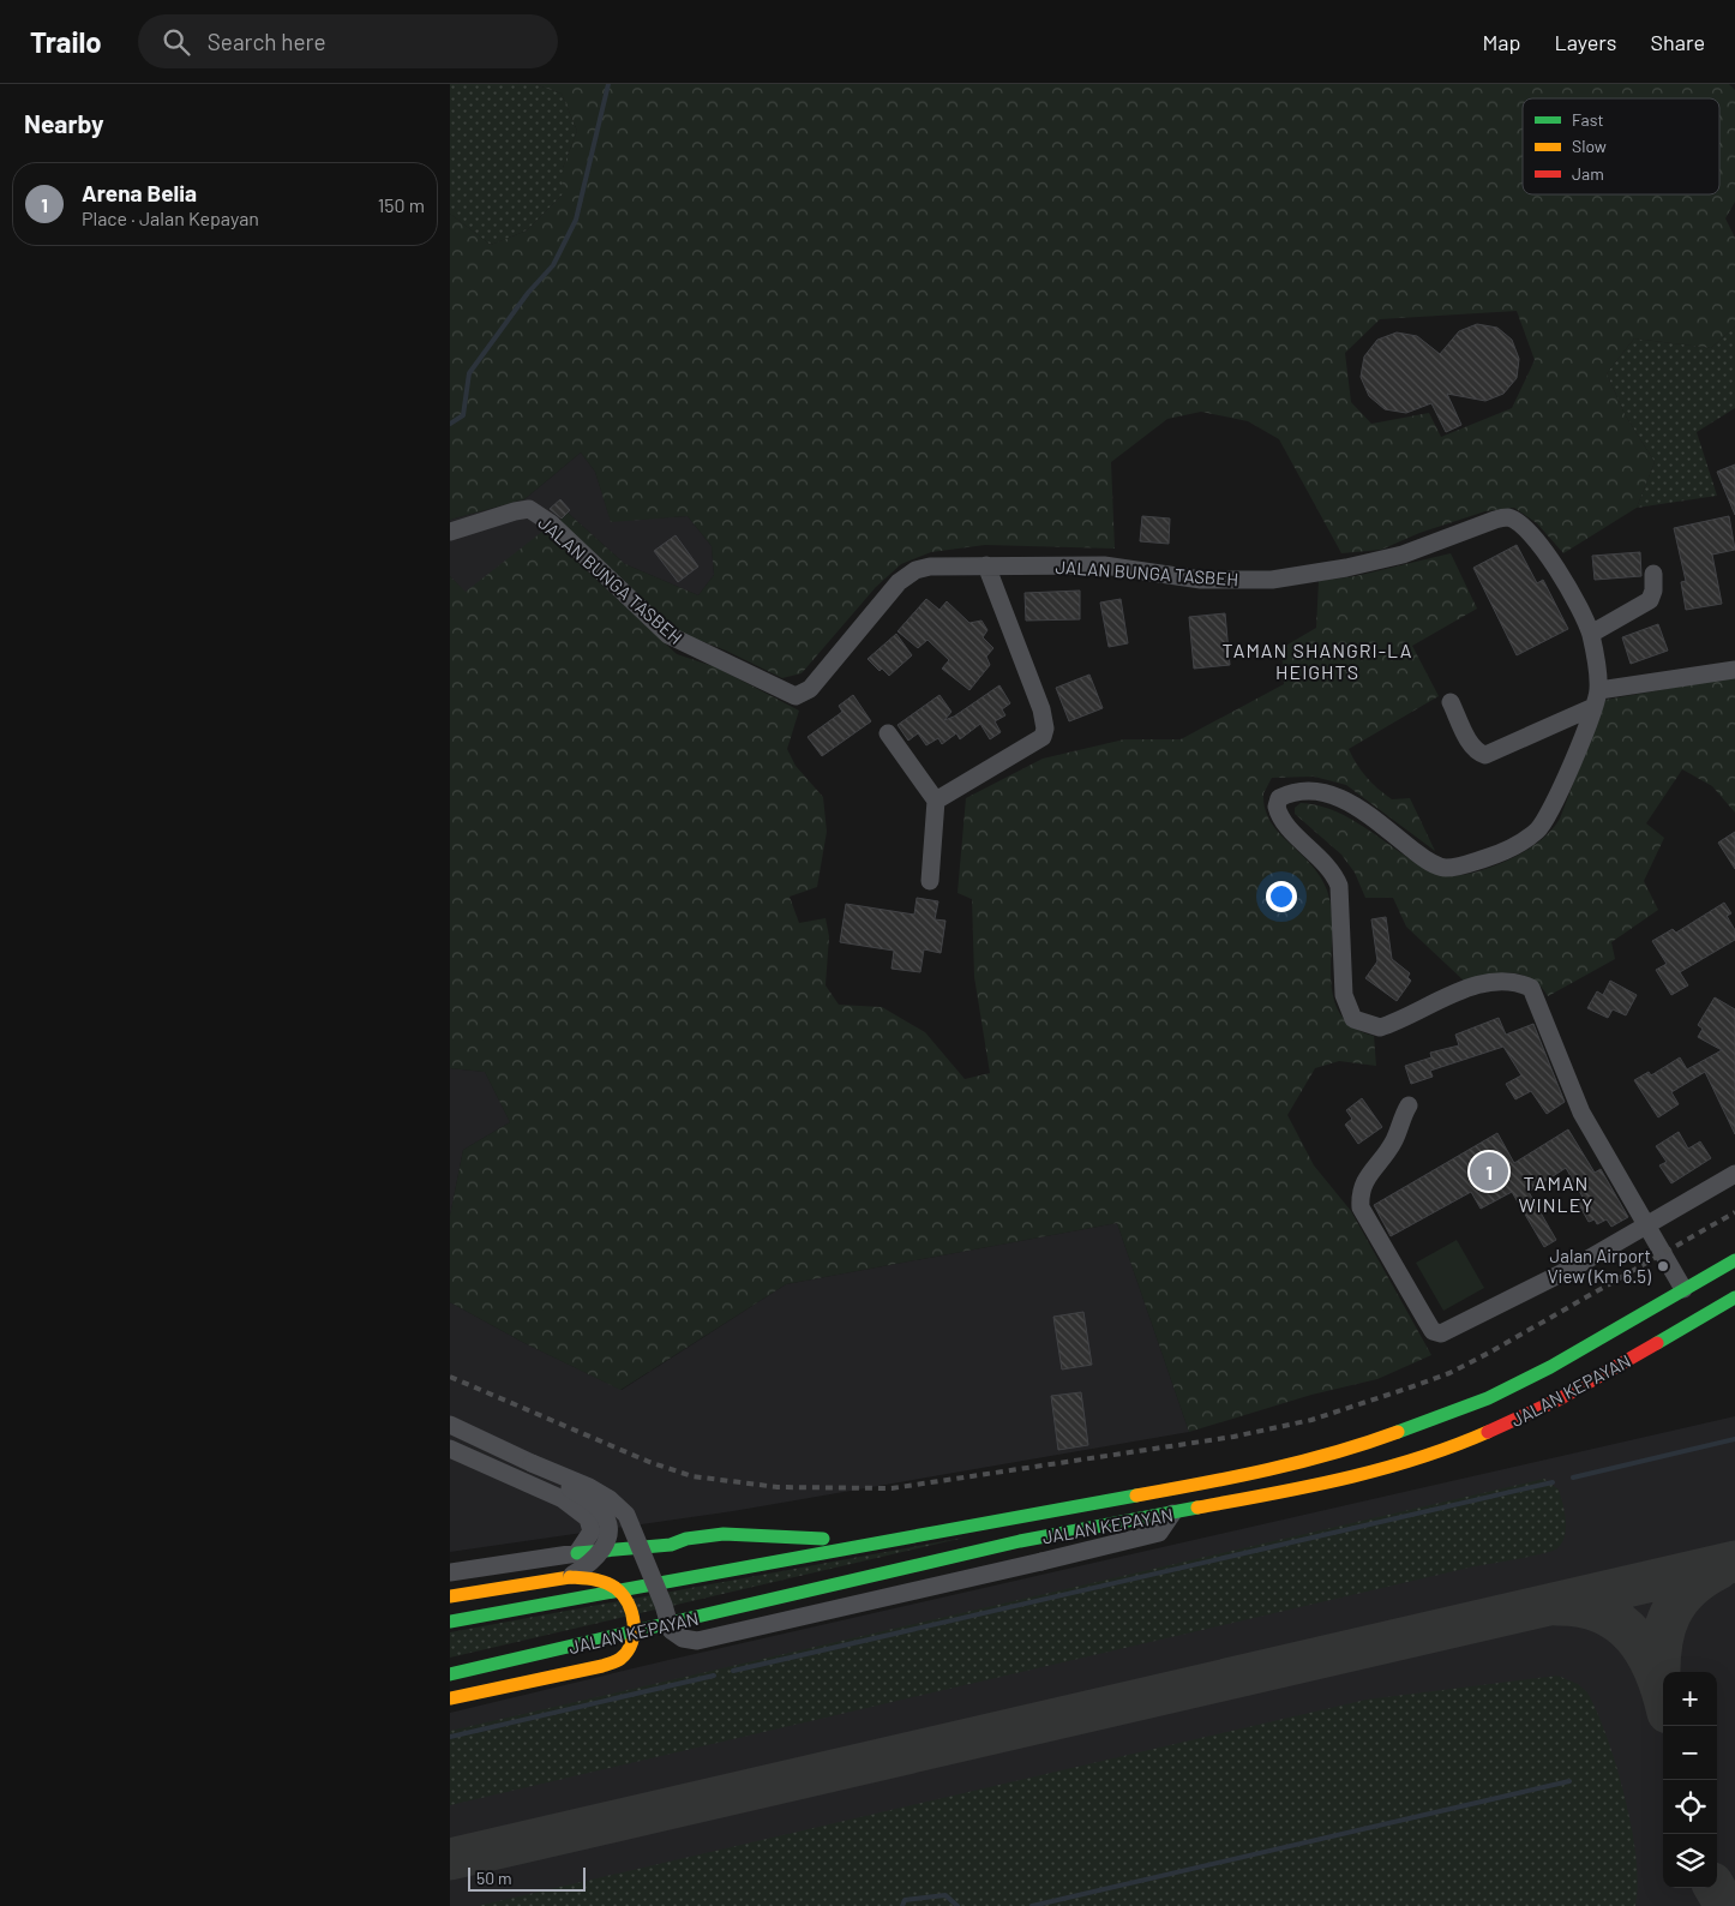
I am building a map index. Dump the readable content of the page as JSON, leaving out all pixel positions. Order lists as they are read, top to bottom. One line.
{"streets":{"highway":["JALAN KEPAYAN"],"street":["JALAN BUNGA TASBEH"]},"districts":["TAMAN SHANGRI-LA HEIGHTS","TAMAN WINLEY"],"places":["Jalan Airport View (Km 6.5)"],"legend":["Fast","Slow","Jam"],"scale_bar":"50 m","page":{"header":"Trailo","search":"Search here","nav":["Map","Layers","Share"],"heading":"Nearby","list":[{"mark":"1","name":"Arena Belia","note":"Place · Jalan Kepayan","value":"150 m"}],"pins":"1","map_buttons":["+","−"],"scale":"50 m"}}
